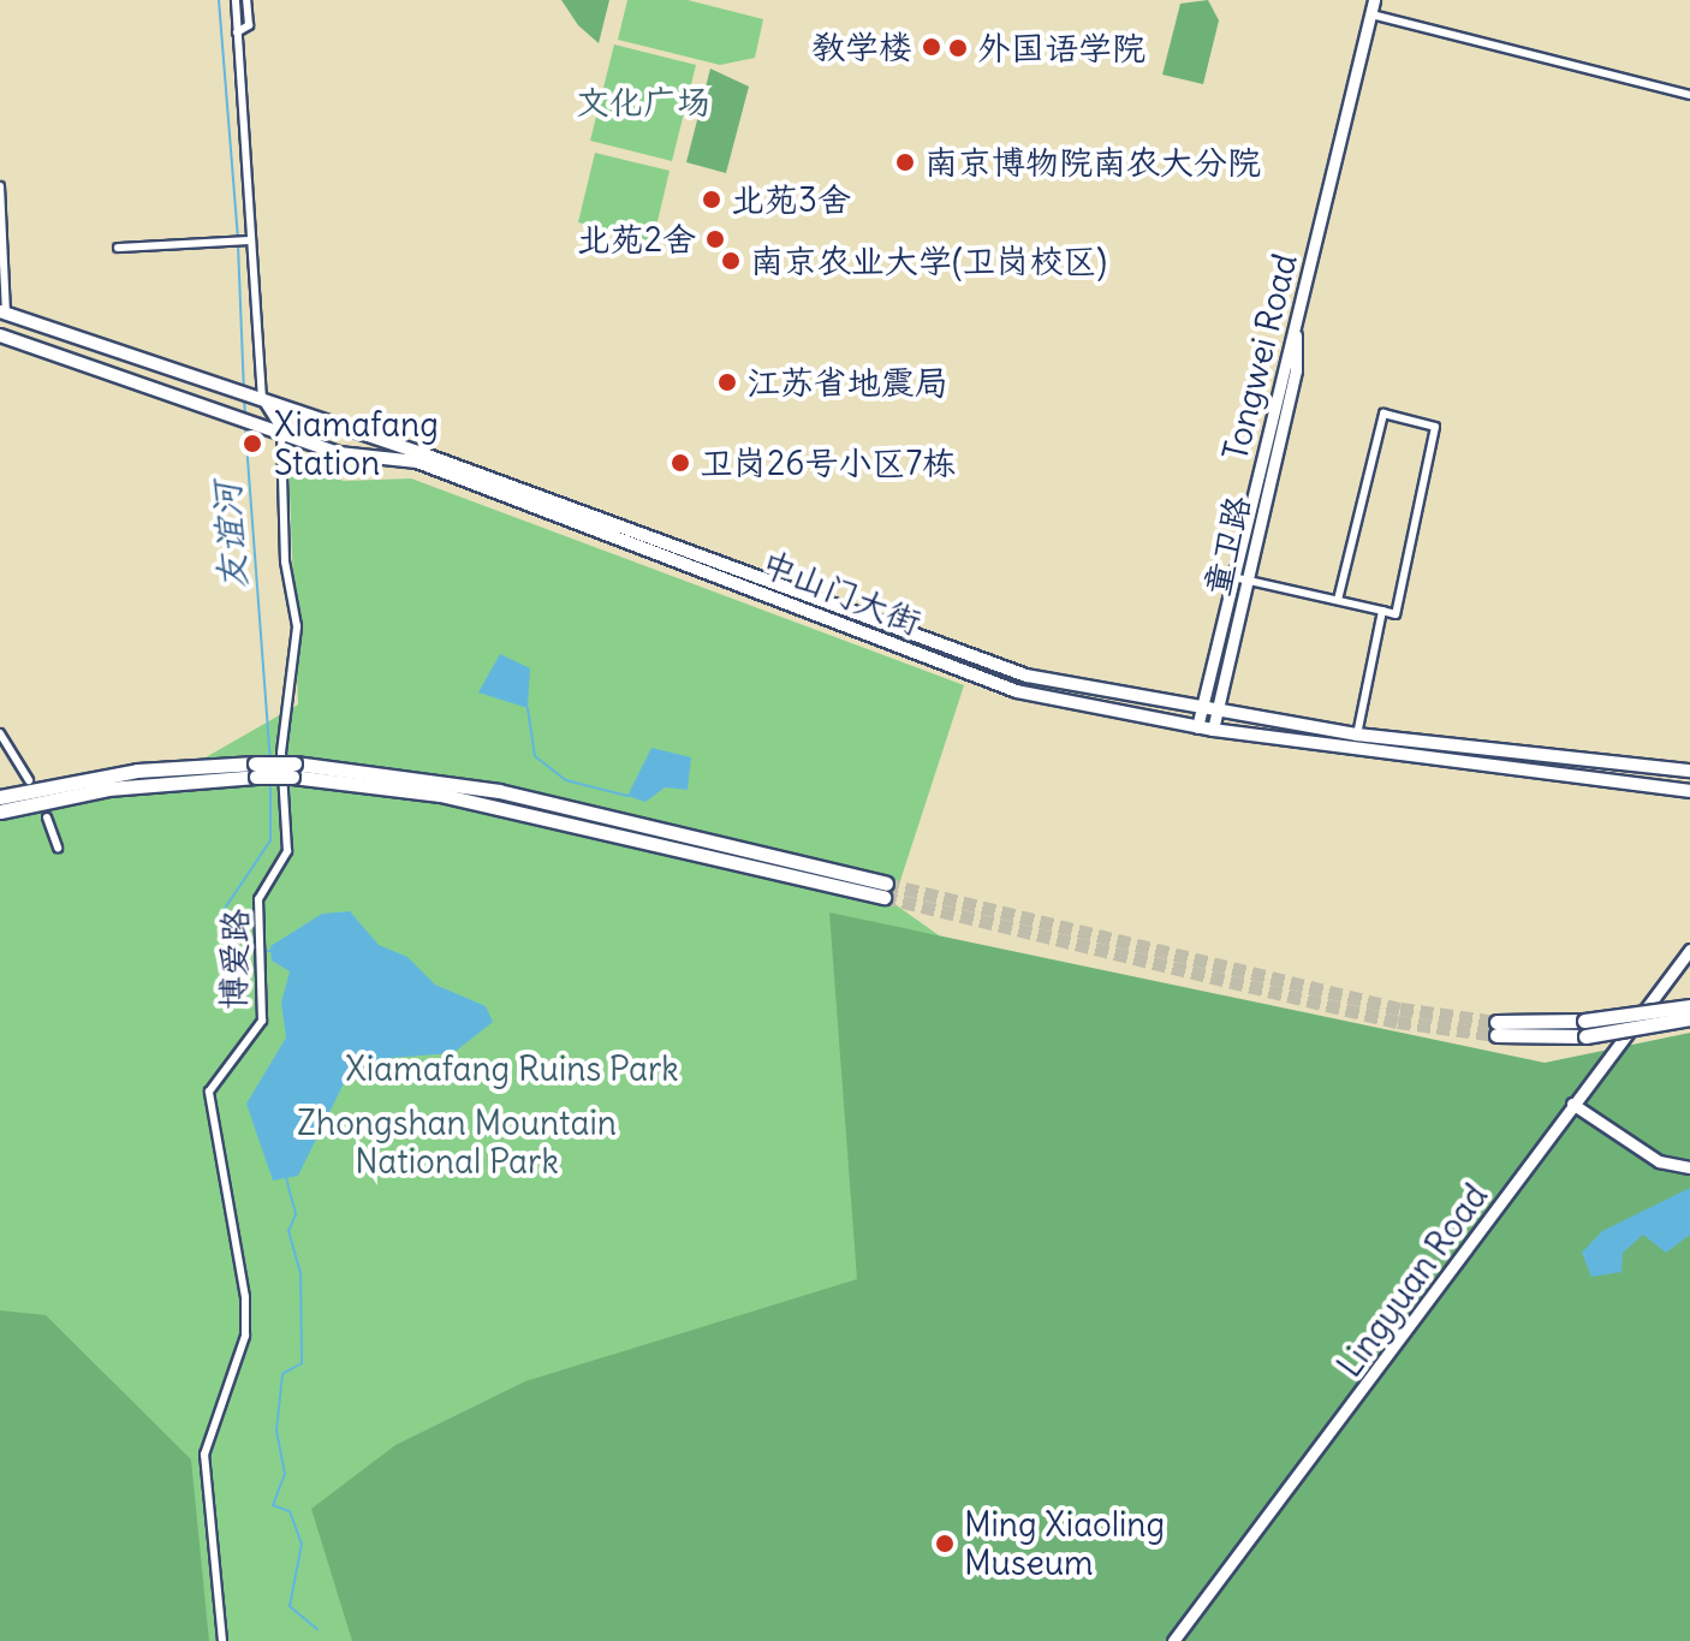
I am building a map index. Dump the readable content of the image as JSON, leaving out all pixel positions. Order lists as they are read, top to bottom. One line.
{"streets":{"main road":["中山门大街"],"street":["Tongwei Road","童卫路","博爱路","Lingyuan Road"]},"crossings":[["Tongwei Road","童卫路"],["Tongwei Road","中山门大街"],["童卫路","中山门大街"],["中山门大街","博爱路"]],"water":["友谊河"],"parks":["文化广场","Xiamafang Ruins Park","Zhongshan Mountain National Park"],"places":["教学楼","外国语学院","南京博物院南农大分院","北苑3舍","北苑2舍","南京农业大学(卫岗校区)","江苏省地震局","Xiamafang Station","卫岗26号小区7栋","Ming Xiaoling Museum"]}
